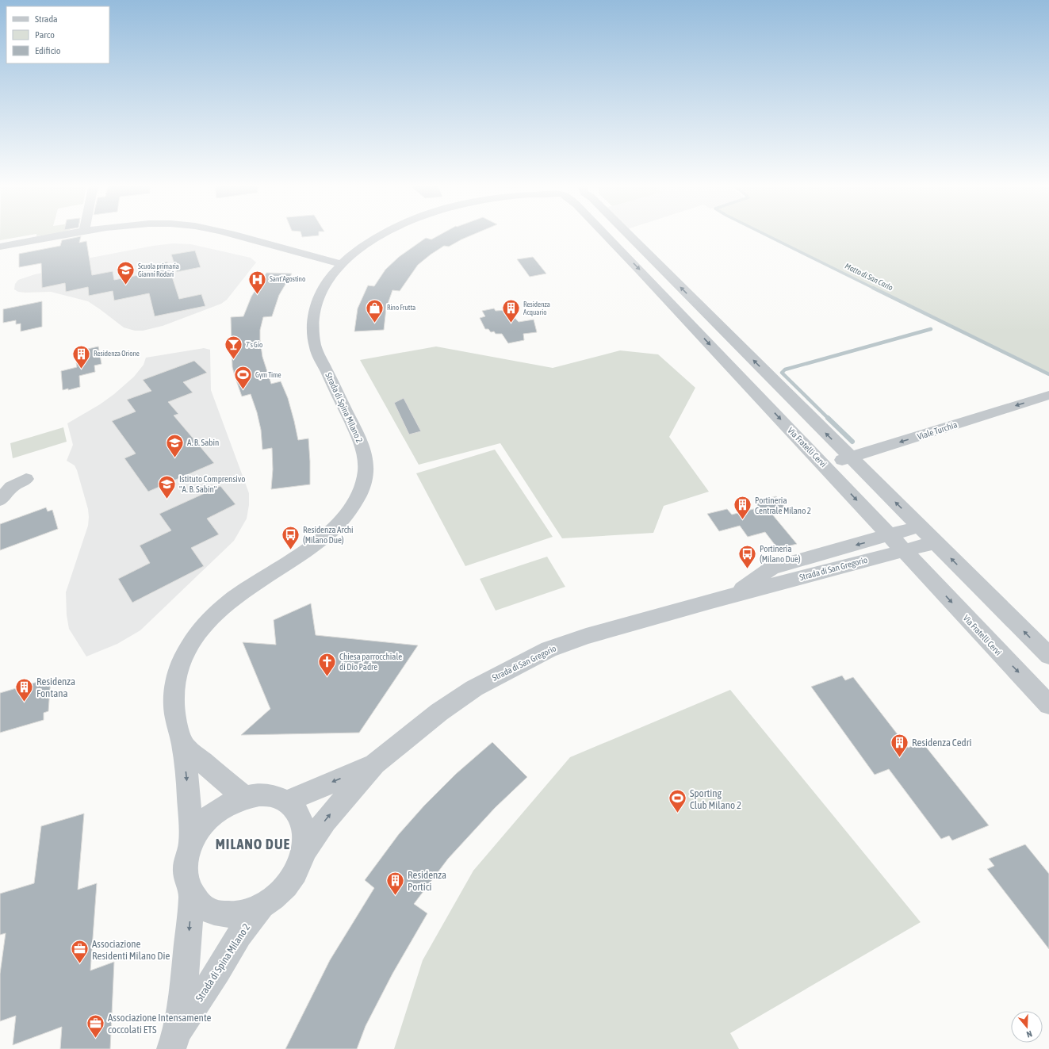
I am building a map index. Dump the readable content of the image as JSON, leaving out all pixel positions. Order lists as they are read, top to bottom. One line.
{"streets":{"street":["Strada di Spina Milano 2","Viale Turchia","Via Fratelli Cervi","Strada di San Gregorio"]},"crossings":[["Strada di Spina Milano 2","Strada di San Gregorio"],["Viale Turchia","Via Fratelli Cervi"],["Via Fratelli Cervi","Strada di San Gregorio"]],"districts":["MILANO DUE"],"water":["Matto di San Carlo"],"places":{"school or university":["Scuola primaria Gianni Rodari","A. B. Sabin","Istituto Comprensivo \"A. B. Sabin\""],"hospital":["Sant'Agostino"],"shop":["Rino Frutta"],"building":["Residenza Acquario","Residenza Orione","Portineria Centrale Milano 2","Residenza Fontana","Residenza Cedri","Residenza Portici"],"bar":["7's Gio"],"sports":["Gym Time","Sporting Club Milano 2"],"bus stop":["Residenza Archi (Milano Due)","Portineria (Milano Due)"],"church":["Chiesa parrocchiale di Dio Padre"],"office":["Associazione Residenti Milano Die","Associazione Intensamente coccolati ETS"]},"legend":["Strada","Parco","Edificio"],"north":"bottom"}
